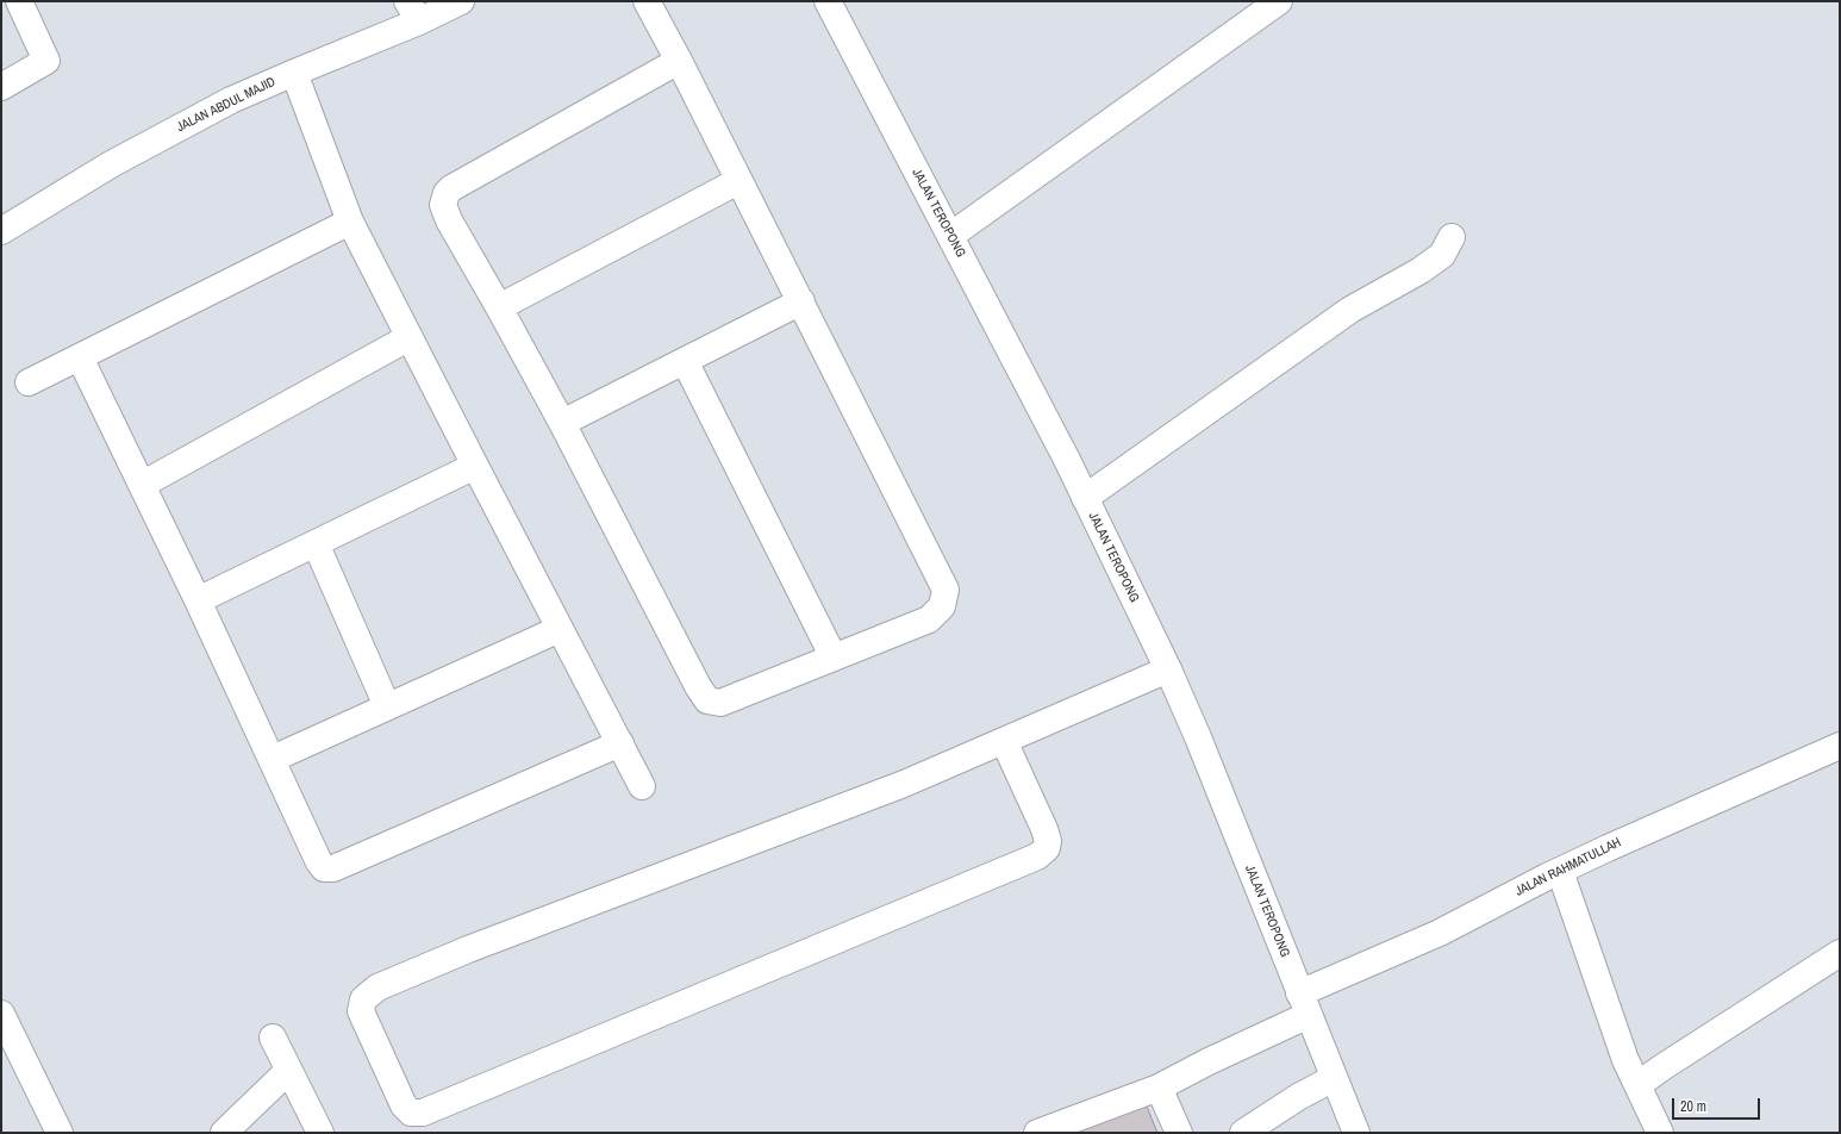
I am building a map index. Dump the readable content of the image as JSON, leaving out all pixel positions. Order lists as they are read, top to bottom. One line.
{"streets":{"street":["JALAN ABDUL MAJID","JALAN TEROPONG","JALAN RAHMATULLAH"]},"crossings":[["JALAN TEROPONG","JALAN RAHMATULLAH"]],"scale_bar":"20 m"}
